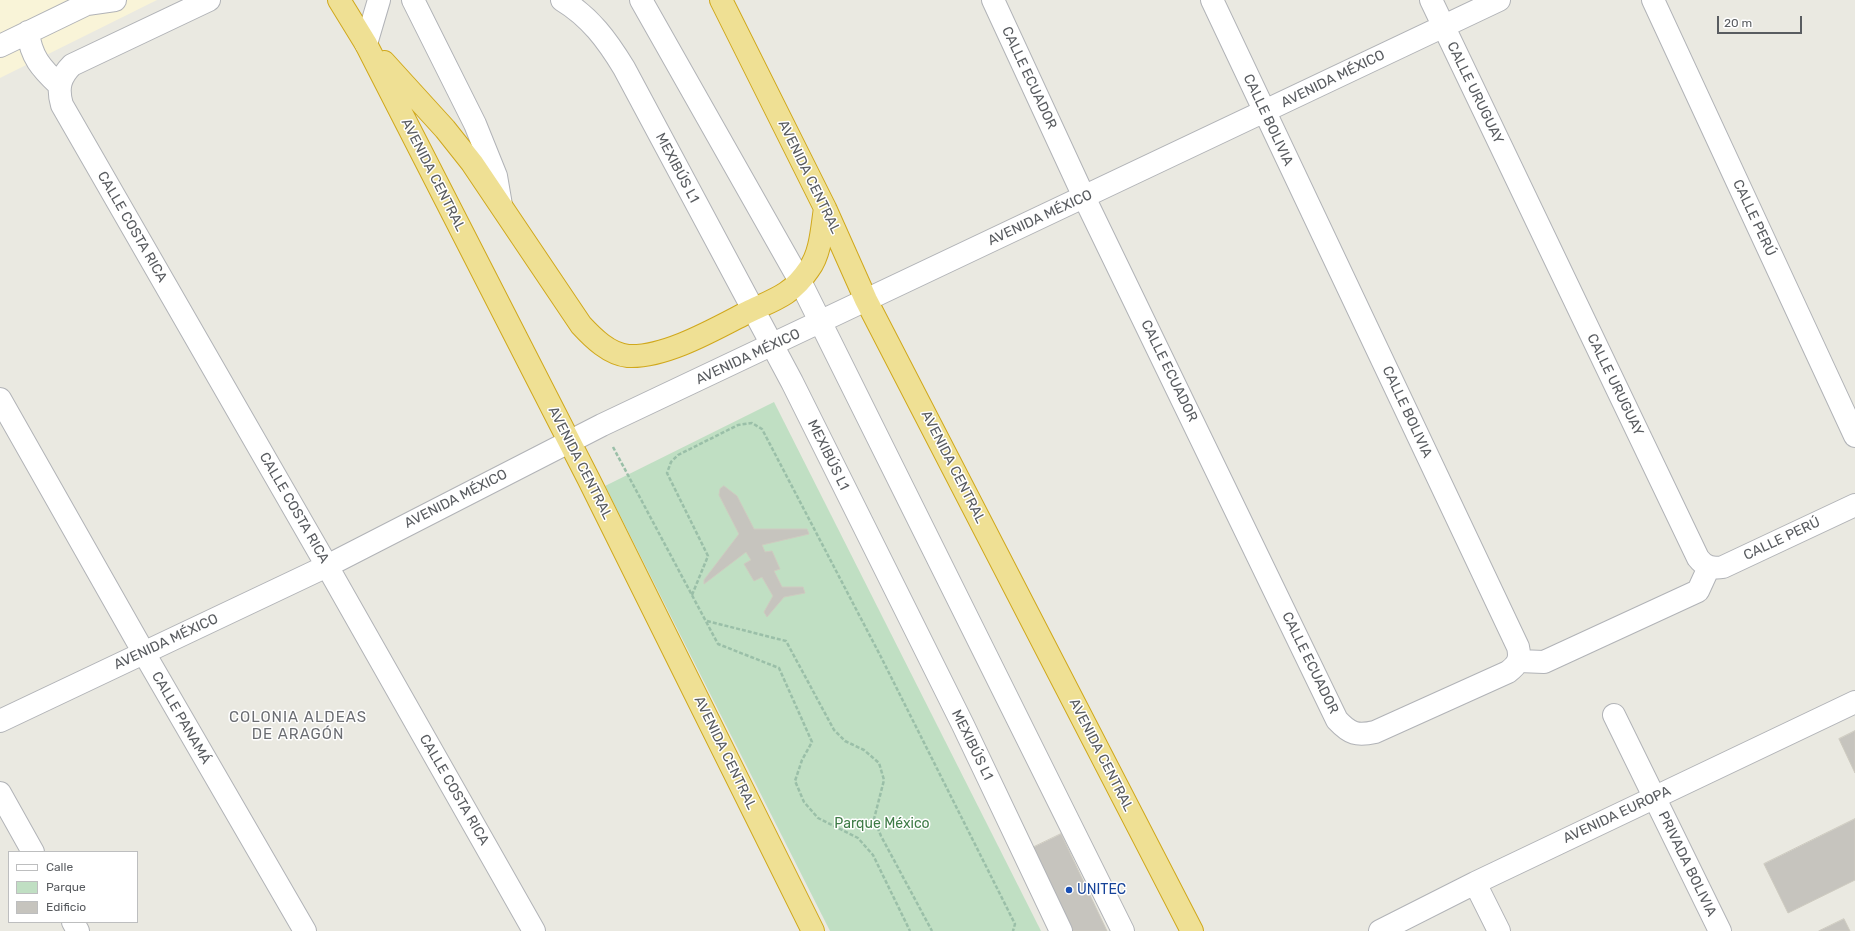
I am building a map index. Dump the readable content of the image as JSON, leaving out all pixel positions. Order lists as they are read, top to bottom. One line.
{"streets":{"highway":["AVENIDA CENTRAL"],"street":["CALLE ECUADOR","AVENIDA MÉXICO","CALLE URUGUAY","CALLE BOLIVIA","MEXIBÚS L1","CALLE PERÚ","CALLE COSTA RICA","CALLE PANAMÁ","AVENIDA EUROPA","PRIVADA BOLIVIA"]},"crossings":[["CALLE ECUADOR","AVENIDA MÉXICO"],["CALLE ECUADOR","CALLE BOLIVIA"],["AVENIDA MÉXICO","CALLE URUGUAY"],["AVENIDA MÉXICO","CALLE BOLIVIA"],["AVENIDA MÉXICO","MEXIBÚS L1"],["AVENIDA MÉXICO","AVENIDA CENTRAL"],["AVENIDA MÉXICO","CALLE COSTA RICA"],["AVENIDA MÉXICO","CALLE PANAMÁ"],["CALLE URUGUAY","CALLE PERÚ"],["AVENIDA EUROPA","PRIVADA BOLIVIA"]],"districts":["COLONIA ALDEAS DE ARAGÓN"],"parks":["Parque México"],"places":["UNITEC"],"legend":["Calle","Parque","Edificio"],"scale_bar":"20 m"}
